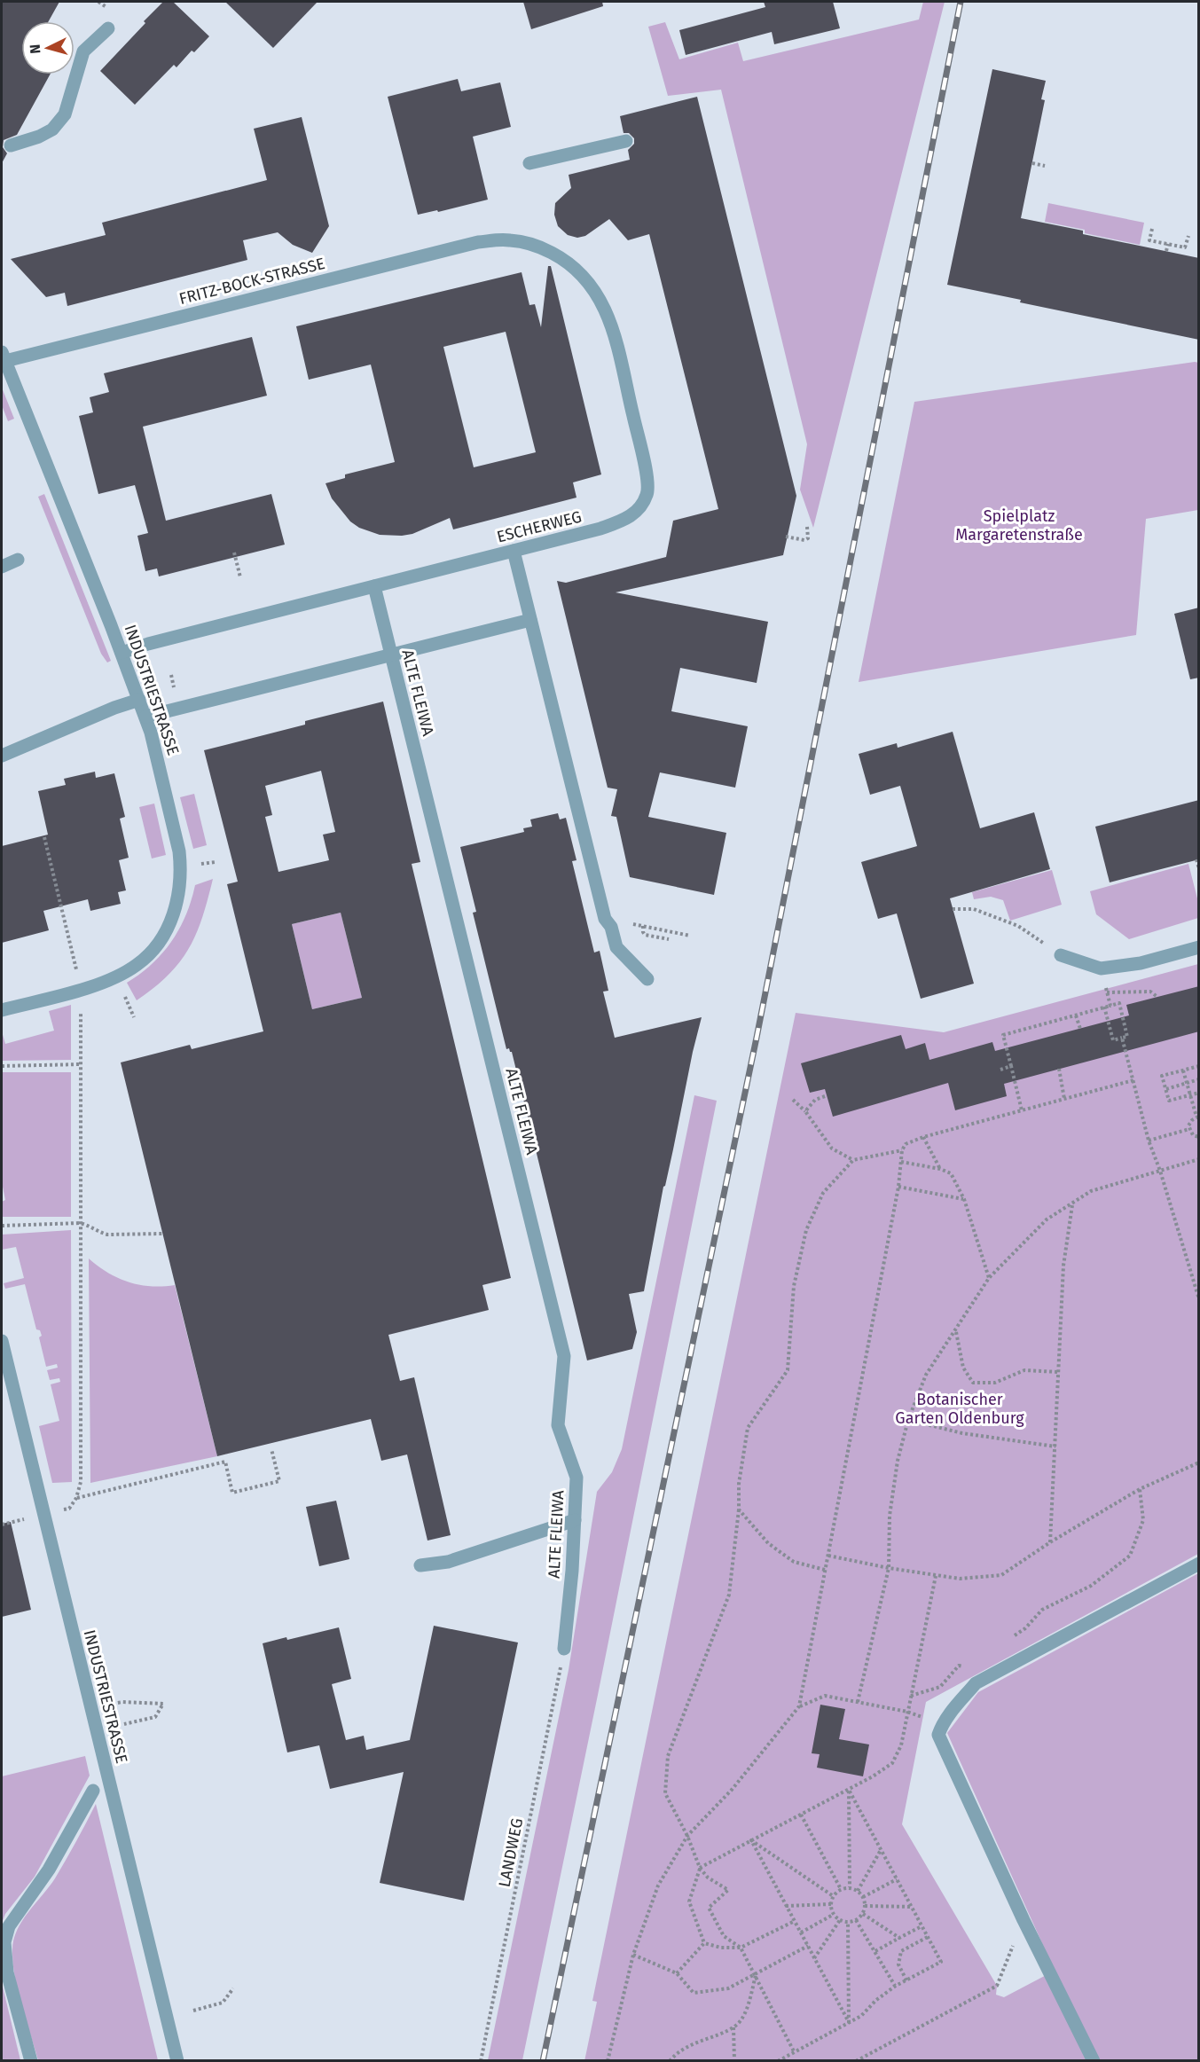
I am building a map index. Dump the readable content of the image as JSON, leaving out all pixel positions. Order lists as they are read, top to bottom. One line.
{"streets":{"street":["FRITZ-BOCK-STRASSE","ESCHERWEG","INDUSTRIESTRASSE","ALTE FLEIWA"],"path":["LANDWEG"]},"crossings":[["FRITZ-BOCK-STRASSE","ESCHERWEG"],["FRITZ-BOCK-STRASSE","INDUSTRIESTRASSE"],["ESCHERWEG","INDUSTRIESTRASSE"],["ESCHERWEG","ALTE FLEIWA"],["ALTE FLEIWA","LANDWEG"]],"parks":["Spielplatz Margaretenstraße","Botanischer Garten Oldenburg"],"north":"left"}
